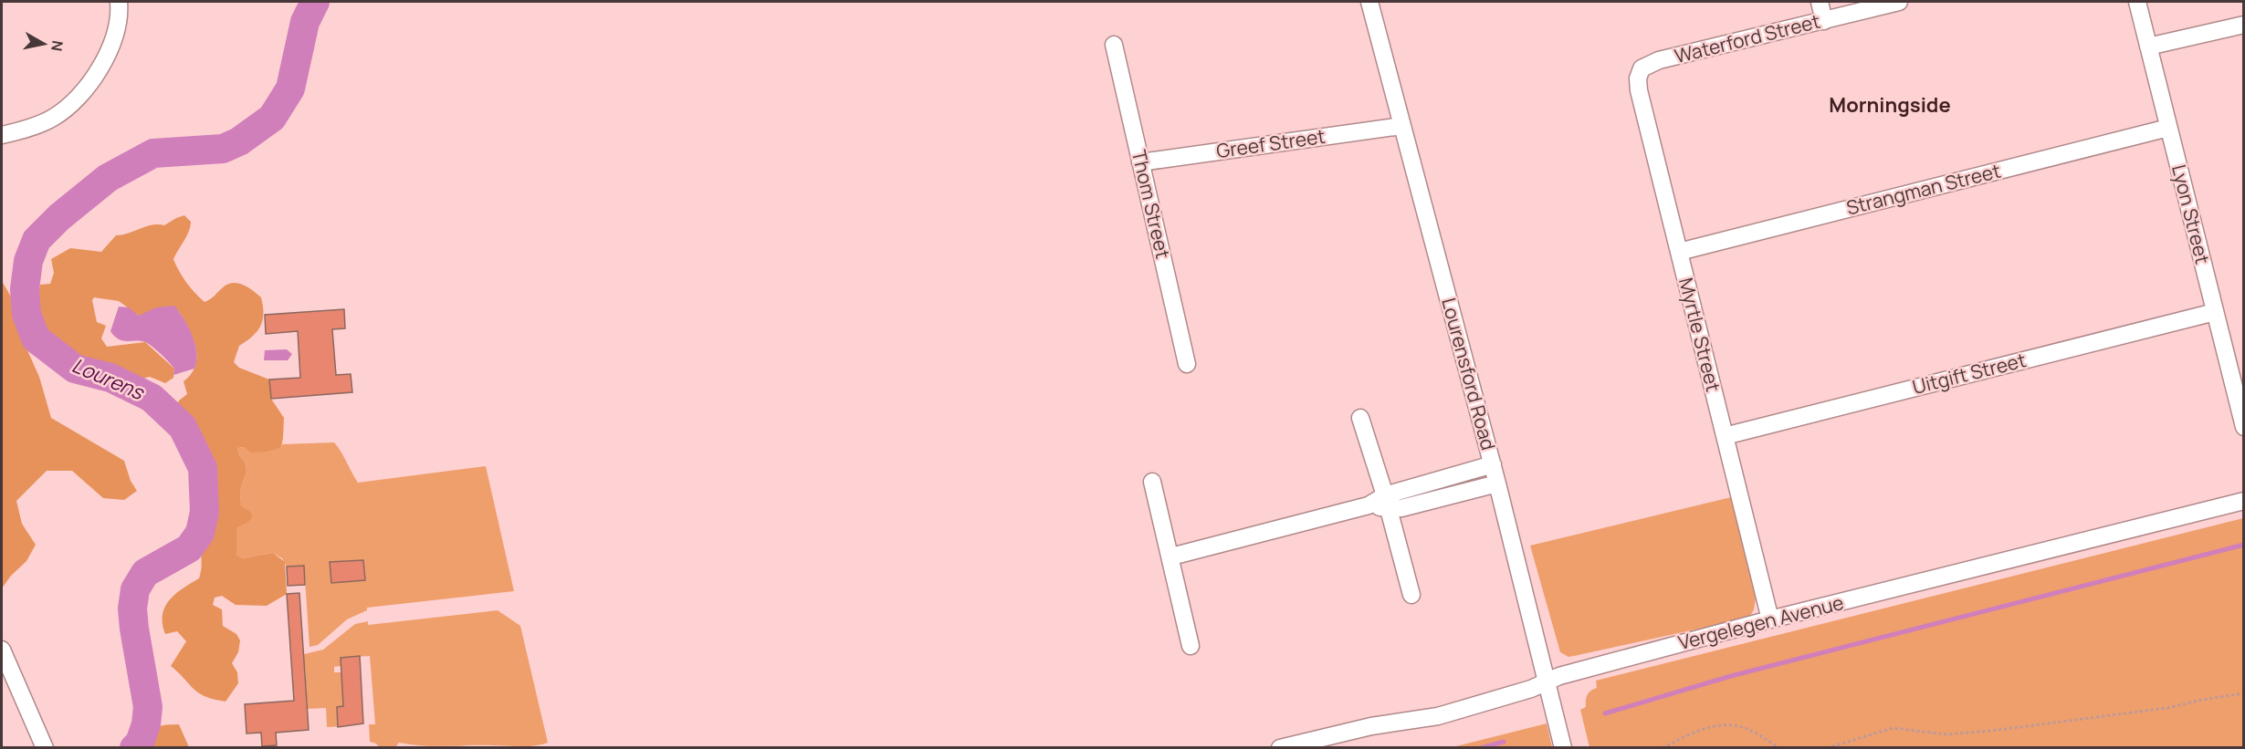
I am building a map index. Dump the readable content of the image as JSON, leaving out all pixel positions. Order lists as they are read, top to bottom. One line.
{"streets":{"street":["Waterford Street","Greef Street","Strangman Street","Thom Street","Lyon Street","Myrtle Street","Lourensford Road","Uitgift Street","Vergelegen Avenue"]},"crossings":[["Waterford Street","Myrtle Street"],["Greef Street","Thom Street"],["Greef Street","Lourensford Road"],["Strangman Street","Lyon Street"],["Strangman Street","Myrtle Street"],["Lyon Street","Uitgift Street"],["Myrtle Street","Uitgift Street"],["Myrtle Street","Vergelegen Avenue"],["Lourensford Road","Vergelegen Avenue"]],"districts":["Morningside"],"water":["Lourens"],"north":"right"}
